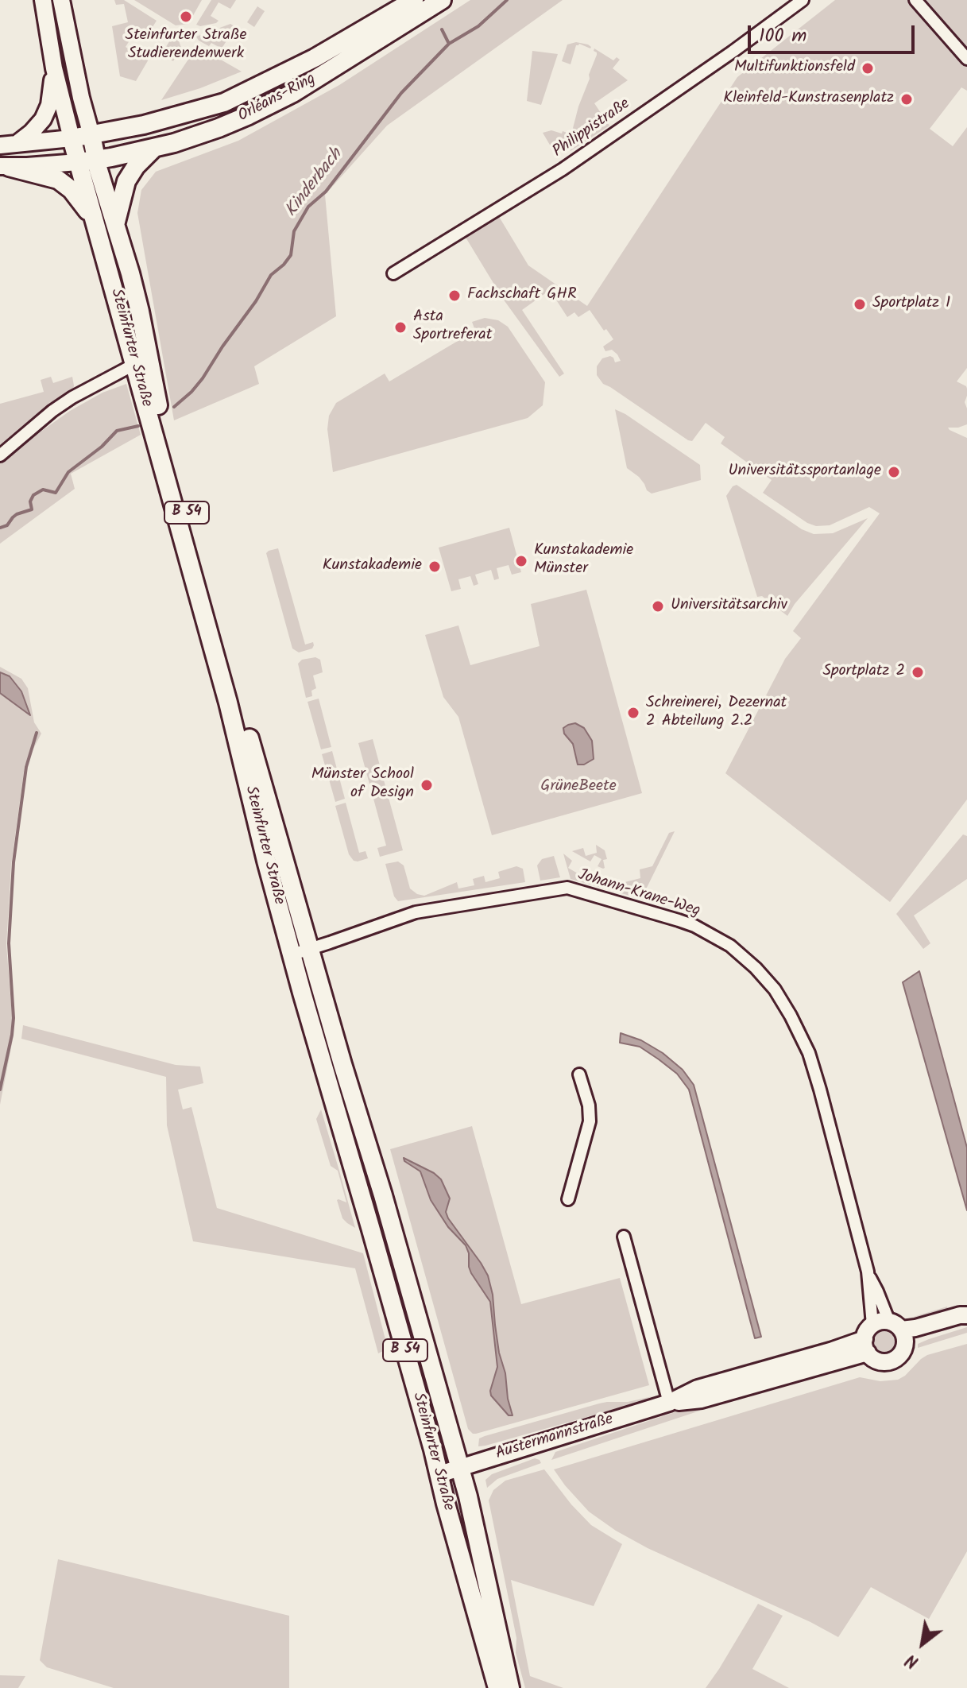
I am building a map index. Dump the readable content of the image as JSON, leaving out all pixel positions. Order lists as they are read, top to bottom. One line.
{"streets":{"main road":["Orléans-Ring","Steinfurter Straße","B 54","Austermannstraße"],"street":["Philippistraße","Johann-Krane-Weg"]},"crossings":[["Orléans-Ring","Steinfurter Straße"],["Steinfurter Straße","Johann-Krane-Weg"],["Steinfurter Straße","Austermannstraße"],["Johann-Krane-Weg","Austermannstraße"]],"water":["Kinderbach"],"parks":["GrüneBeete"],"places":["Steinfurter Straße Studierendenwerk","Multifunktionsfeld","Kleinfeld-Kunstrasenplatz","Fachschaft GHR","Sportplatz 1","Asta Sportreferat","Universitätssportanlage","Kunstakademie Münster","Kunstakademie","Universitätsarchiv","Sportplatz 2","Schreinerei, Dezernat 2 Abteilung 2.2","Münster School of Design"],"scale_bar":"100 m","north":"bottom left"}
